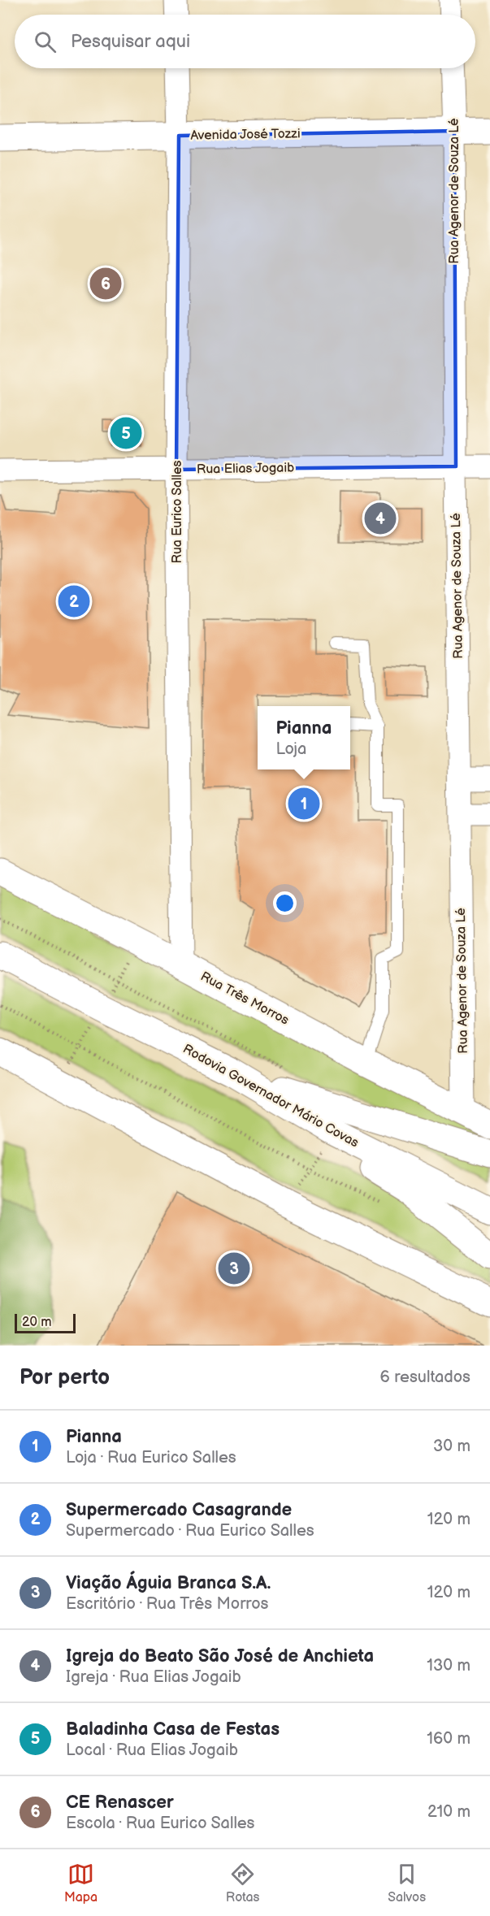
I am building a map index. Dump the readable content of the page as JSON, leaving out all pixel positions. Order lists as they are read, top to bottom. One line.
{"streets":{"main road":["Avenida José Tozzi","Rua Três Morros","Rodovia Governador Mário Covas"],"street":["Rua Agenor de Souza Lé","Rua Elias Jogaib","Rua Eurico Salles"]},"crossings":[["Avenida José Tozzi","Rua Agenor de Souza Lé"],["Avenida José Tozzi","Rua Eurico Salles"],["Rua Agenor de Souza Lé","Rua Elias Jogaib"],["Rua Agenor de Souza Lé","Rua Três Morros"],["Rua Elias Jogaib","Rua Eurico Salles"],["Rua Eurico Salles","Rua Três Morros"]],"scale_bar":"20 m","page":{"search":"Pesquisar aqui","pins":["6","5","4","2","1","3"],"popup":["Pianna","Loja"],"scale":"20 m","heading":["Por perto","6 resultados"],"list":[{"mark":"1","name":"Pianna","note":"Loja · Rua Eurico Salles","value":"30 m"},{"mark":"2","name":"Supermercado Casagrande","note":"Supermercado · Rua Eurico Salles","value":"120 m"},{"mark":"3","name":"Viação Águia Branca S.A.","note":"Escritório · Rua Três Morros","value":"120 m"},{"mark":"4","name":"Igreja do Beato São José de Anchieta","note":"Igreja · Rua Elias Jogaib","value":"130 m"},{"mark":"5","name":"Baladinha Casa de Festas","note":"Local · Rua Elias Jogaib","value":"160 m"},{"mark":"6","name":"CE Renascer","note":"Escola · Rua Eurico Salles","value":"210 m"}],"nav":["Mapa","Rotas","Salvos"]}}
